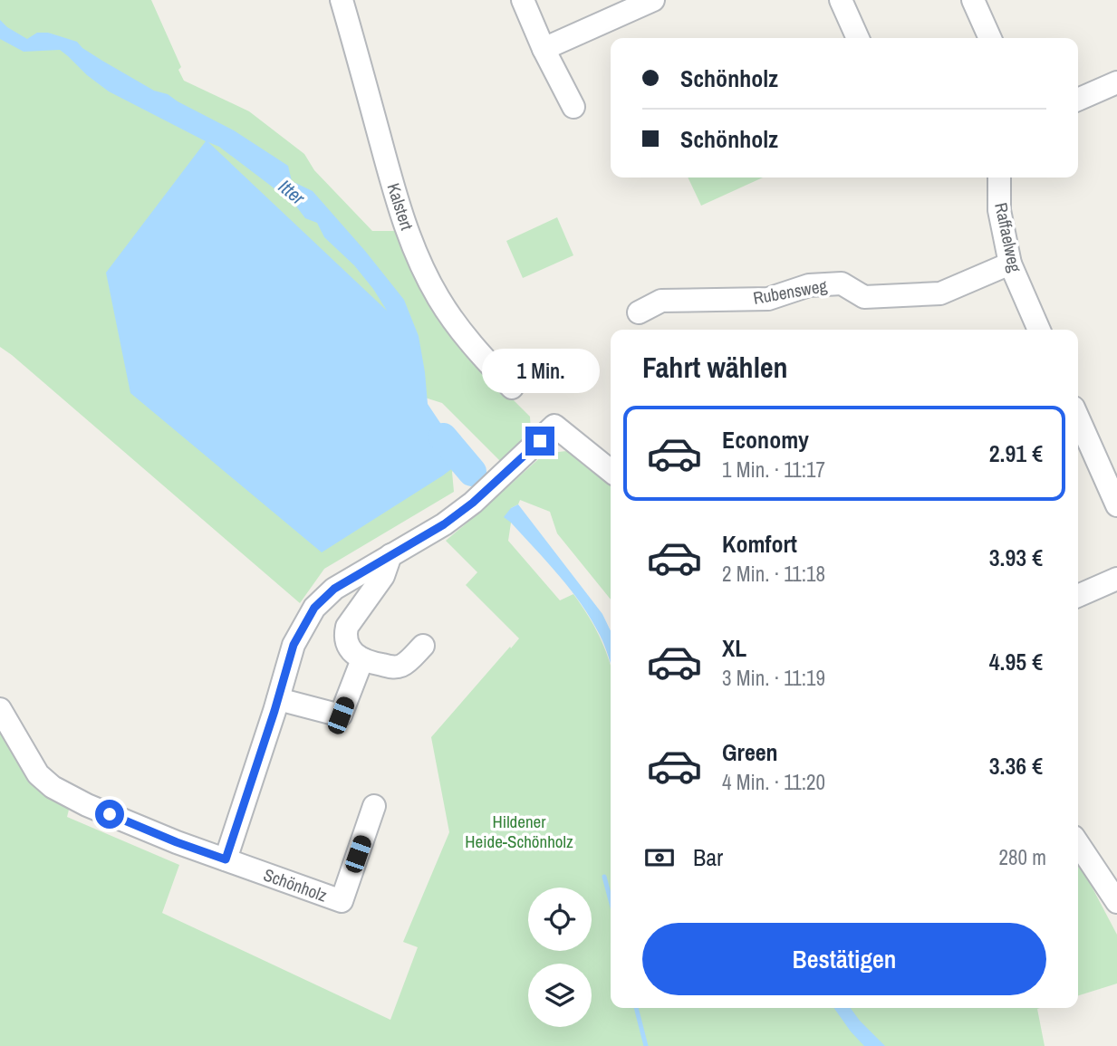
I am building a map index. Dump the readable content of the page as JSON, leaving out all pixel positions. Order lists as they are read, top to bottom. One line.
{"streets":{"street":["Kalstert","Raffaelweg","Rubensweg","Schönholz"]},"crossings":[["Raffaelweg","Rubensweg"]],"water":["Itter"],"parks":["Hildener Heide-Schönholz"],"page":{"banner":["Schönholz","Schönholz"],"heading":"Fahrt wählen","bubble":"1 Min.","list":[{"name":"Economy","note":"1 Min. · 11:17","value":"2.91 €"},{"name":"Komfort","note":"2 Min. · 11:18","value":"3.93 €"},{"name":"XL","note":"3 Min. · 11:19","value":"4.95 €"},{"name":"Green","note":"4 Min. · 11:20","value":"3.36 €"}],"pay":["Bar","280 m"],"buttons":"Bestätigen"}}
